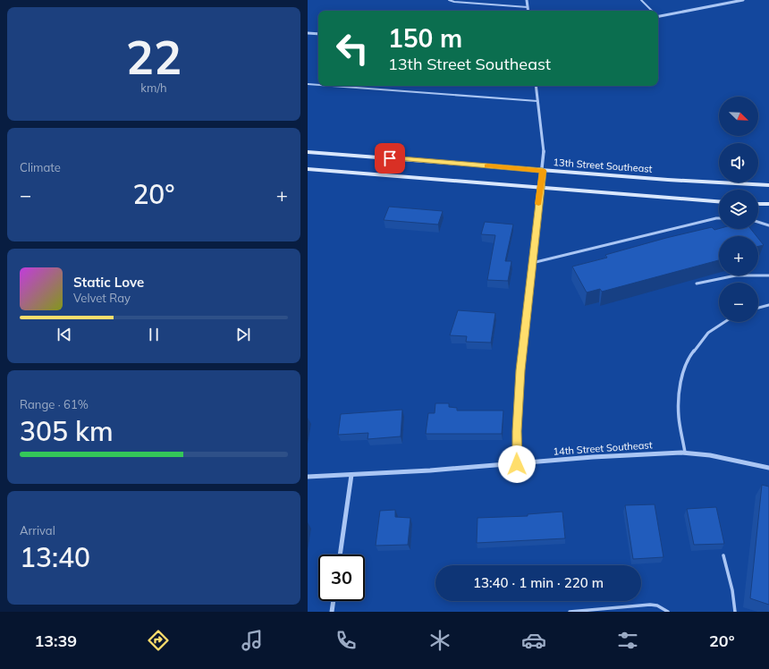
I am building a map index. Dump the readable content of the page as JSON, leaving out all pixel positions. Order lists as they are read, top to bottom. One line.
{"streets":{"main road":["13th Street Southeast"],"street":["14th Street Southeast"]},"north":"bottom right","page":{"tile":[["22","km/h"],"Climate",["Range · 61%","305 km"],["Arrival","13:40"]],"turn":["150 m","13th Street Southeast"],"map_buttons":["+","−"],"heat":["−","20°","+"],"song":["Static Love","Velvet Ray"],"limit":"30","trip":"13:40 · 1 min · 220 m","tabs":["13:39","20°"]}}
